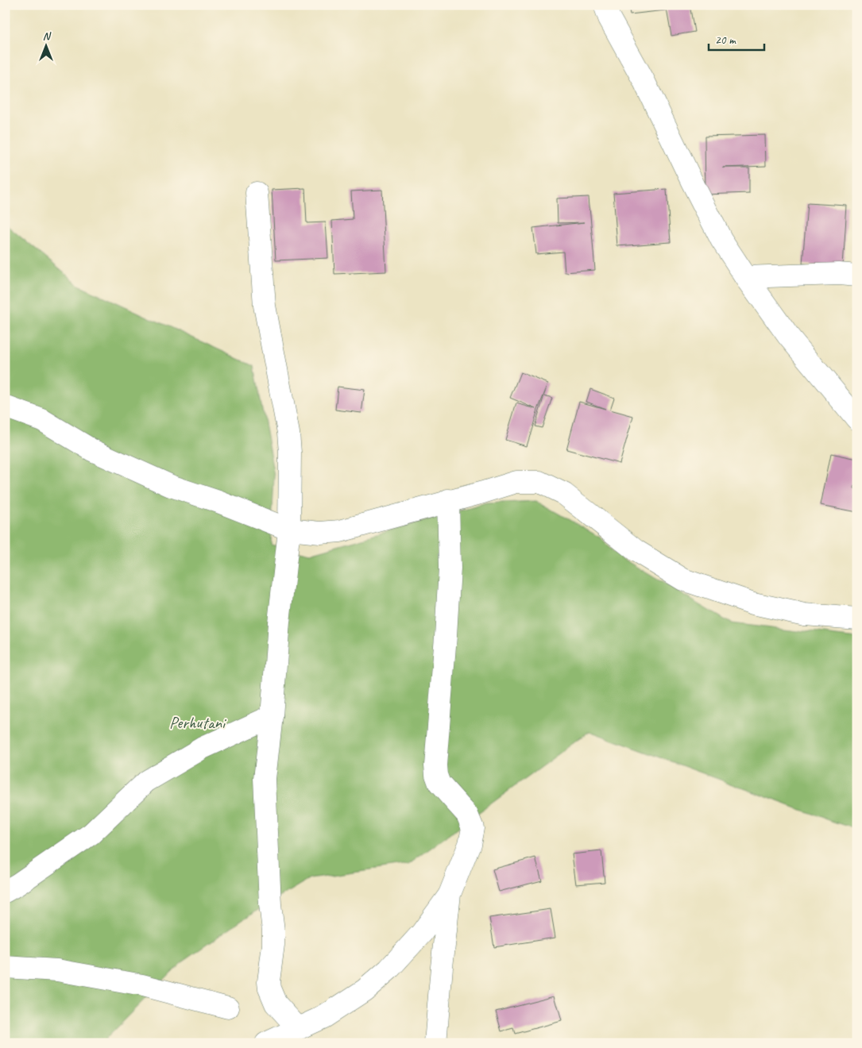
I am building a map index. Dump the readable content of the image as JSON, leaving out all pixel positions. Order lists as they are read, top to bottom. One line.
{"parks":["Perhutani"],"scale_bar":"20 m","north":"top"}
